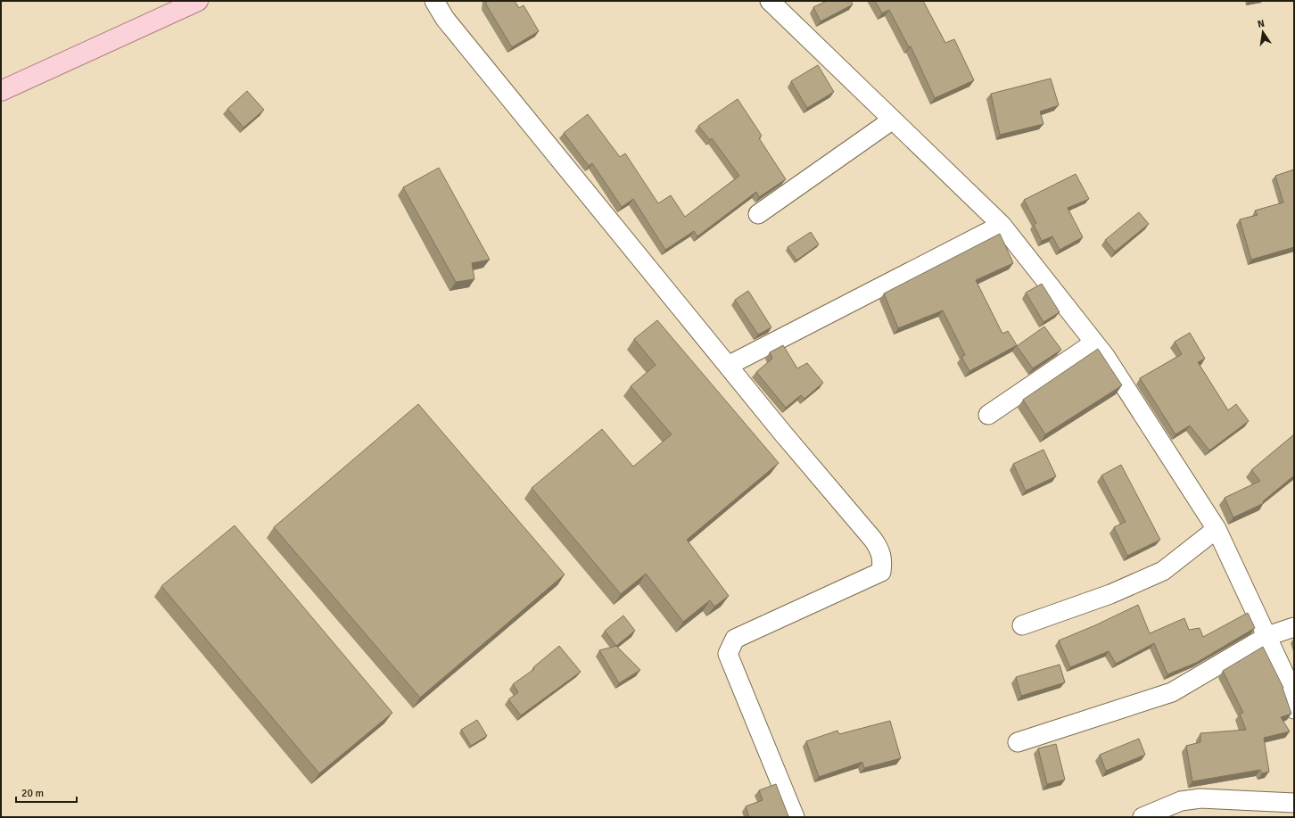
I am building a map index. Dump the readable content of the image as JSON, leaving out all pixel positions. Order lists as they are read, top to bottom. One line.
{"scale_bar":"20 m","north":"top"}
